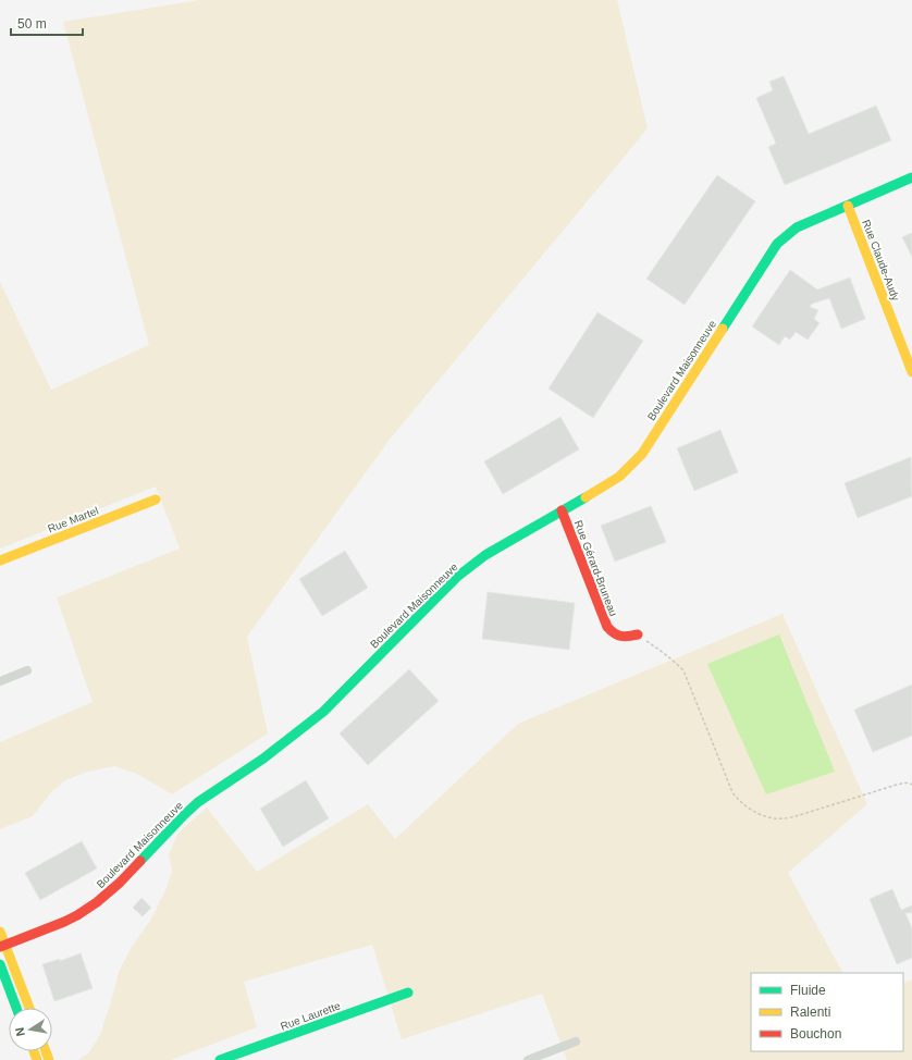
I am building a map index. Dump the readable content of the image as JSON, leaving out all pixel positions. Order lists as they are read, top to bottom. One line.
{"streets":{"street":["Rue Claude-Audy","Boulevard Maisonneuve","Rue Martel","Rue Gérard-Bruneau","Rue Laurette"]},"crossings":[["Rue Claude-Audy","Boulevard Maisonneuve"],["Boulevard Maisonneuve","Rue Gérard-Bruneau"]],"legend":["Fluide","Ralenti","Bouchon"],"scale_bar":"50 m","north":"left"}
